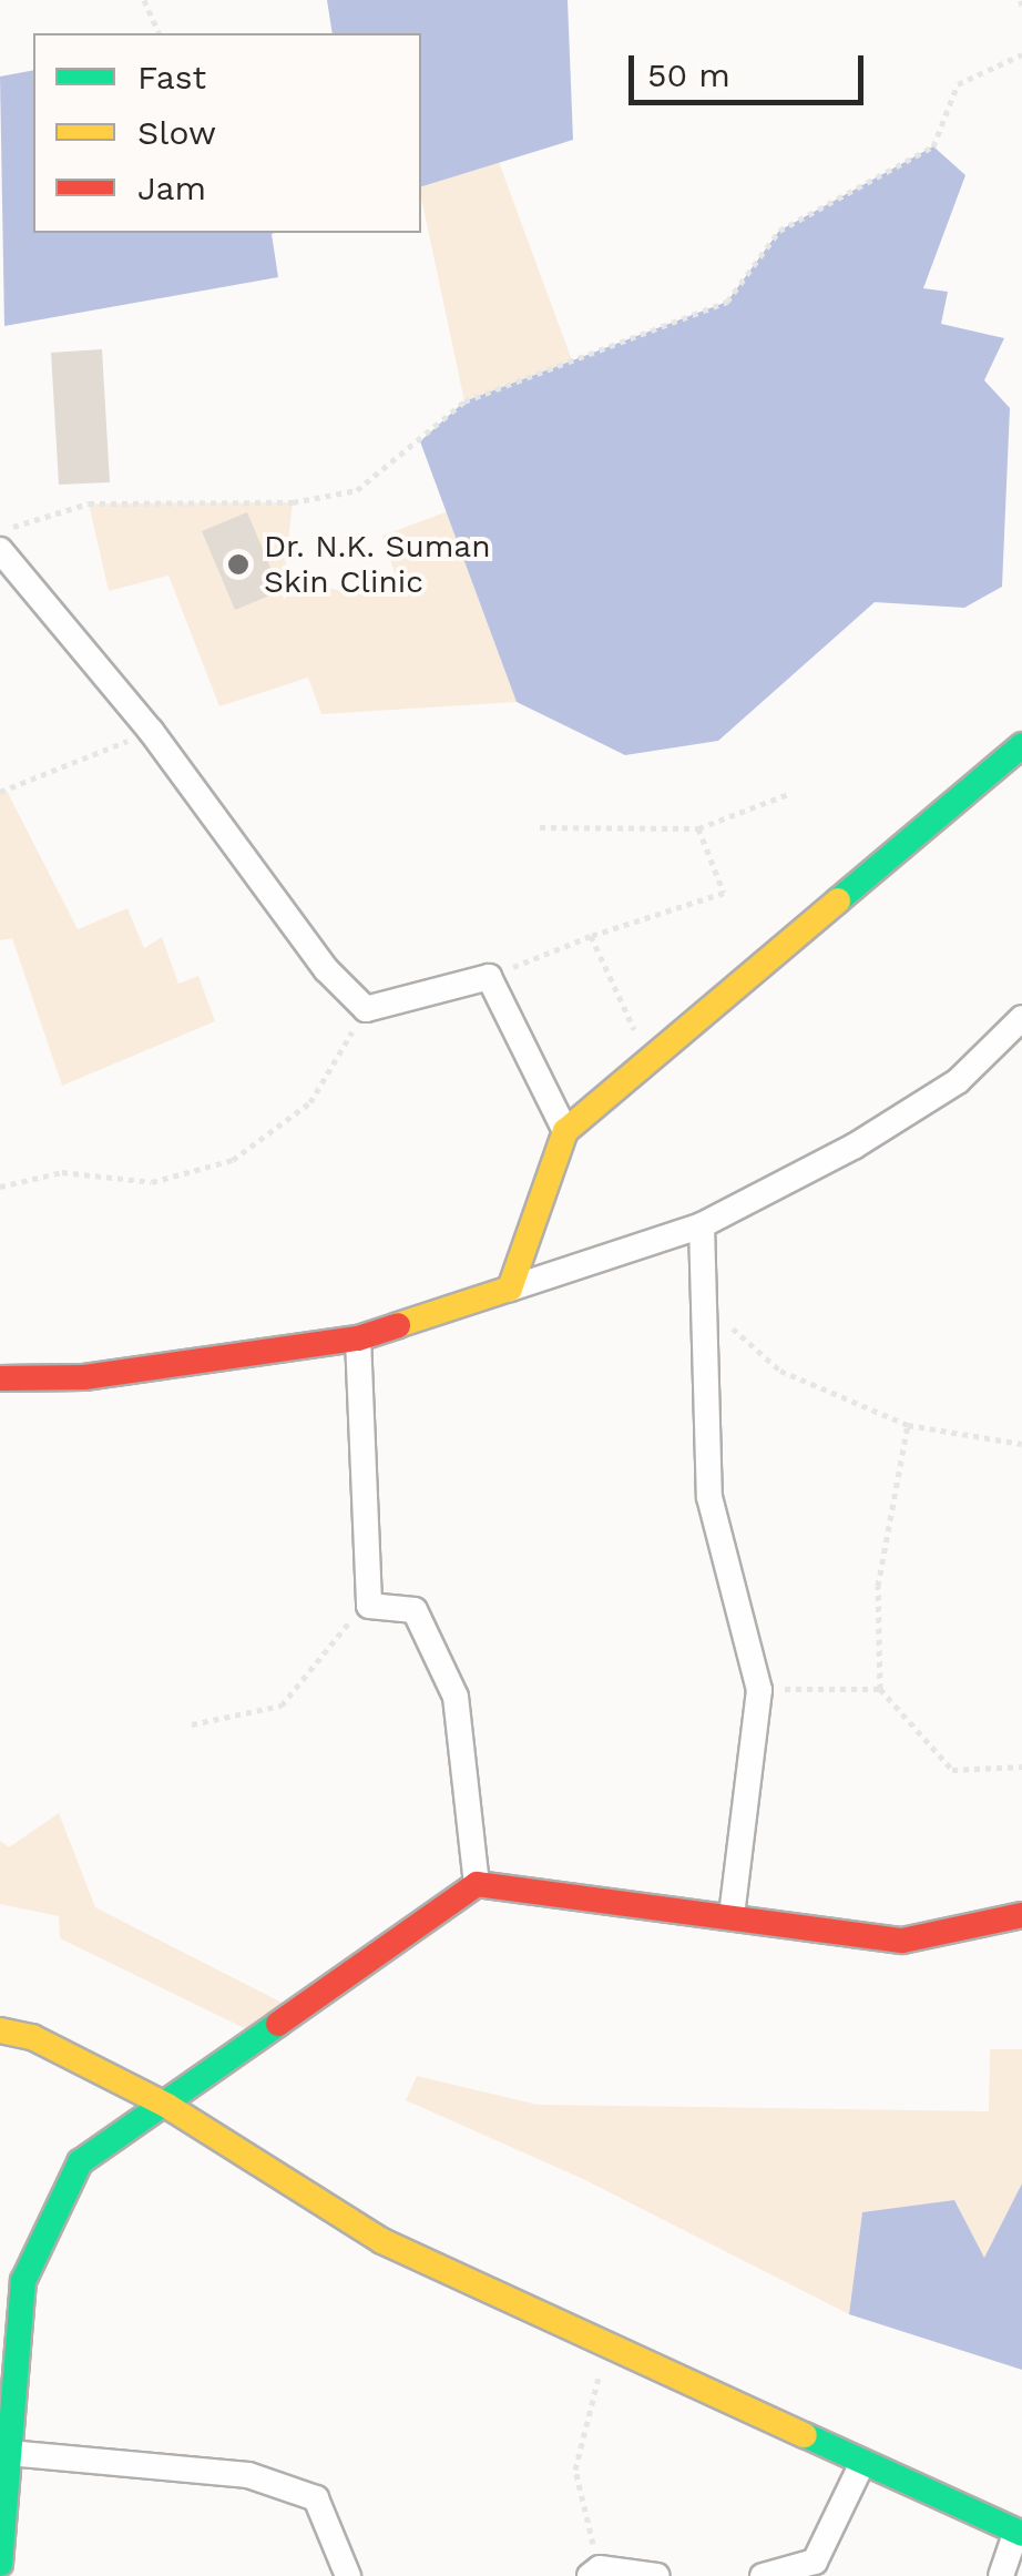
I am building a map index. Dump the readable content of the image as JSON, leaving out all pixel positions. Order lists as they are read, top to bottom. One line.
{"places":["Dr. N.K. Suman Skin Clinic"],"legend":["Fast","Slow","Jam"],"scale_bar":"50 m"}
